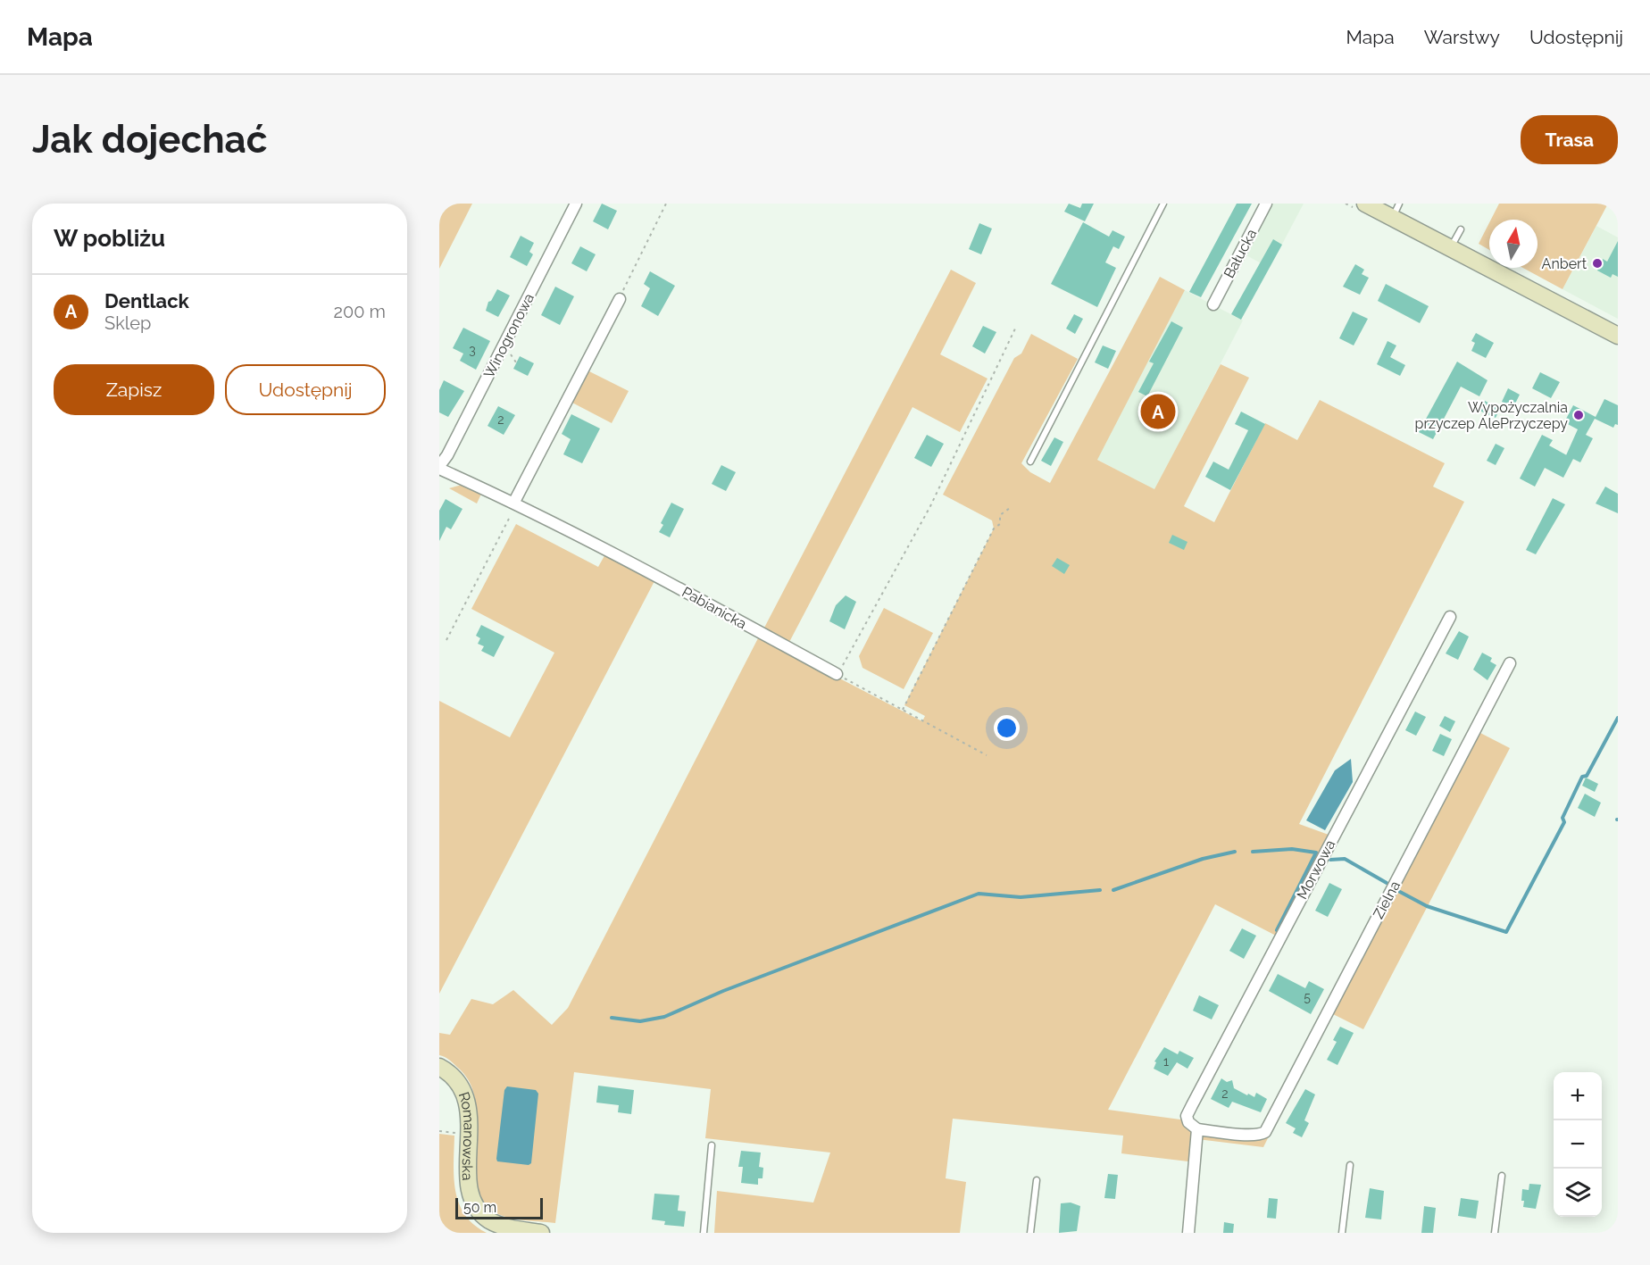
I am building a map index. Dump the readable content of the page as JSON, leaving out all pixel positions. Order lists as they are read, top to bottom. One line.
{"streets":{"main road":["Romanowska"],"street":["Bałucka","Winogronowa","Pabianicka","Morwowa","Zielna"]},"crossings":[["Winogronowa","Pabianicka"],["Morwowa","Zielna"]],"places":["Anbert","Wypożyczalnia przyczep AlePrzyczepy"],"house_numbers":["3","2","5","1","2"],"scale_bar":"50 m","north":"top","page":{"header":"Mapa","nav":["Mapa","Warstwy","Udostępnij"],"buttons":["Trasa",["Zapisz","Udostępnij"]],"title":"Jak dojechać","heading":"W pobliżu","list":[{"mark":"A","name":"Dentlack","note":"Sklep","value":"200 m"}],"pins":"A","map_buttons":["+","−"],"scale":"50 m"}}
